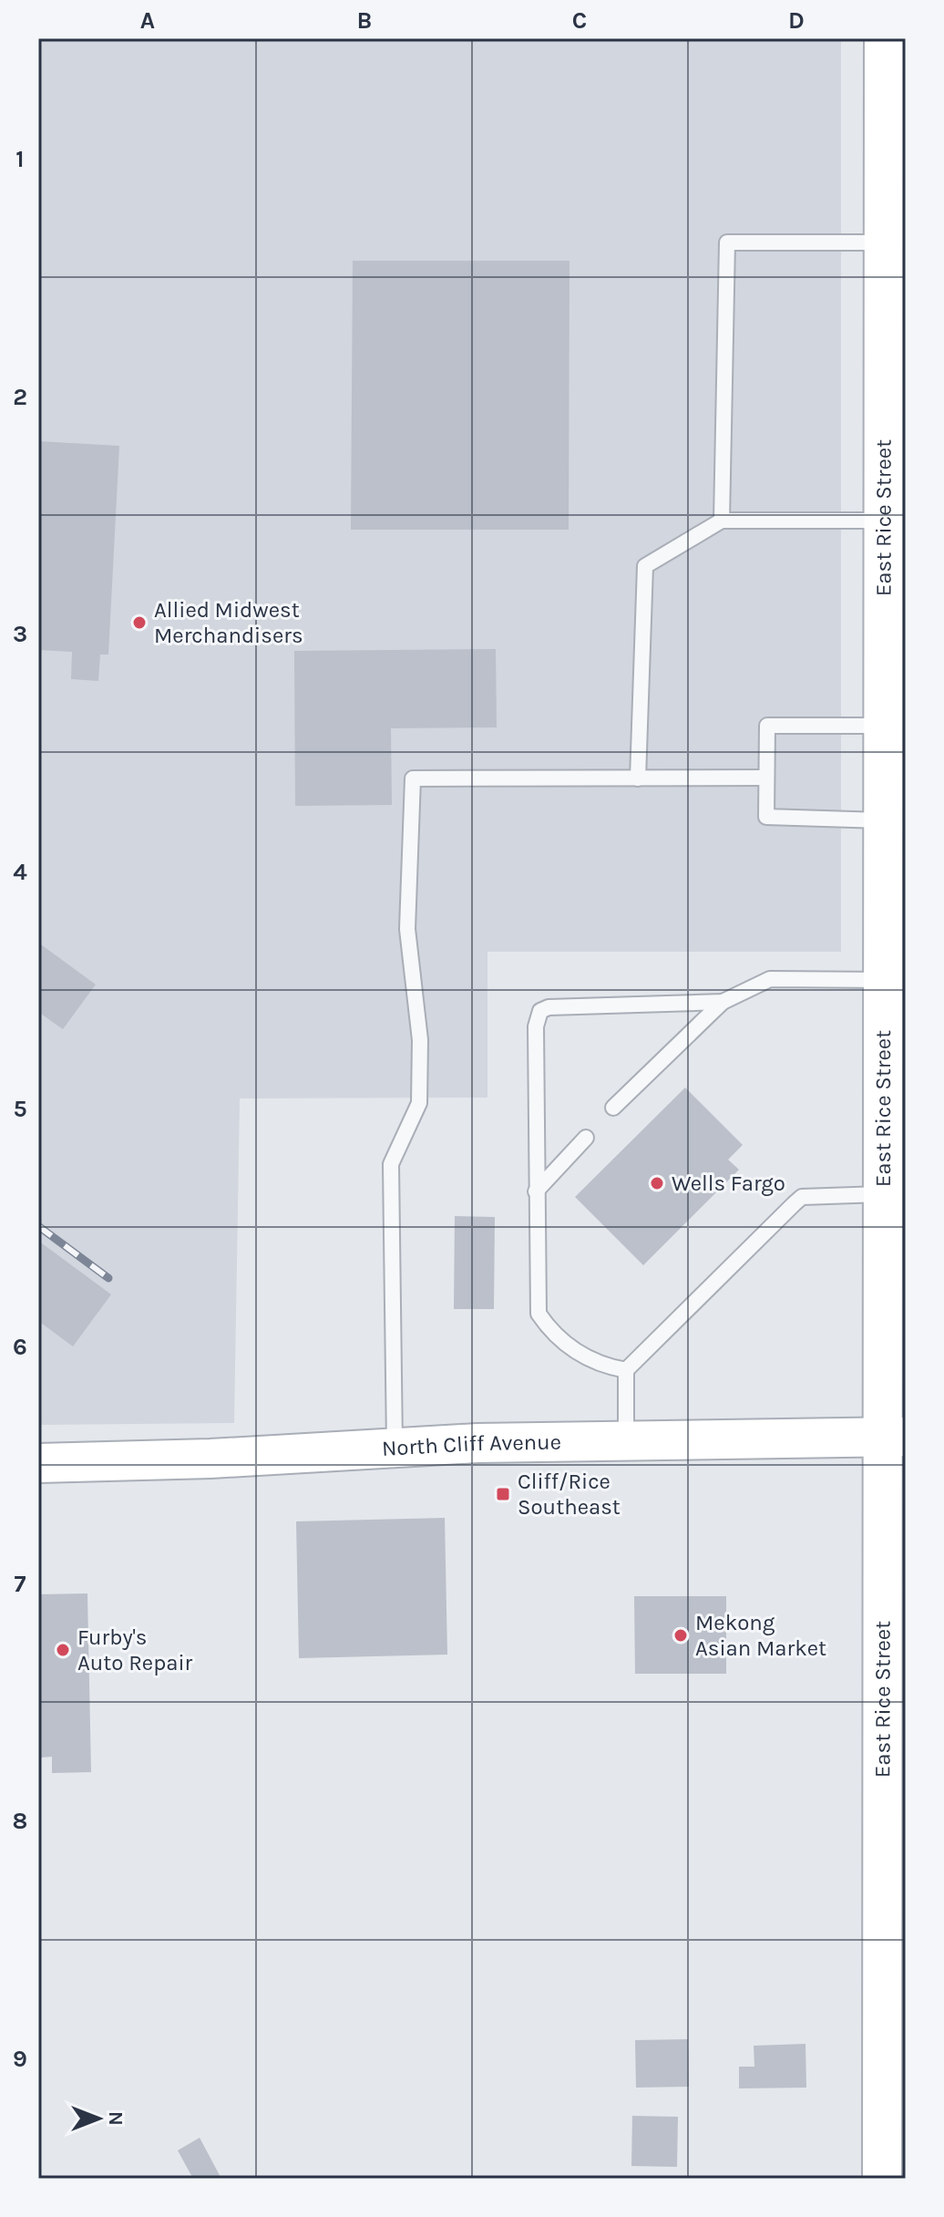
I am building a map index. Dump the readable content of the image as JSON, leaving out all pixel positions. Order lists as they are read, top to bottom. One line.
{"streets":{"main road":["East Rice Street","North Cliff Avenue"]},"crossings":[["East Rice Street","North Cliff Avenue"]],"places":{"other":["Allied Midwest Merchandisers","Wells Fargo","Mekong Asian Market","Furby's Auto Repair"],"transit":["Cliff/Rice Southeast"]},"north":"right","grid":{"columns":["A","B","C","D"],"rows":["1","2","3","4","5","6","7","8","9"]}}
